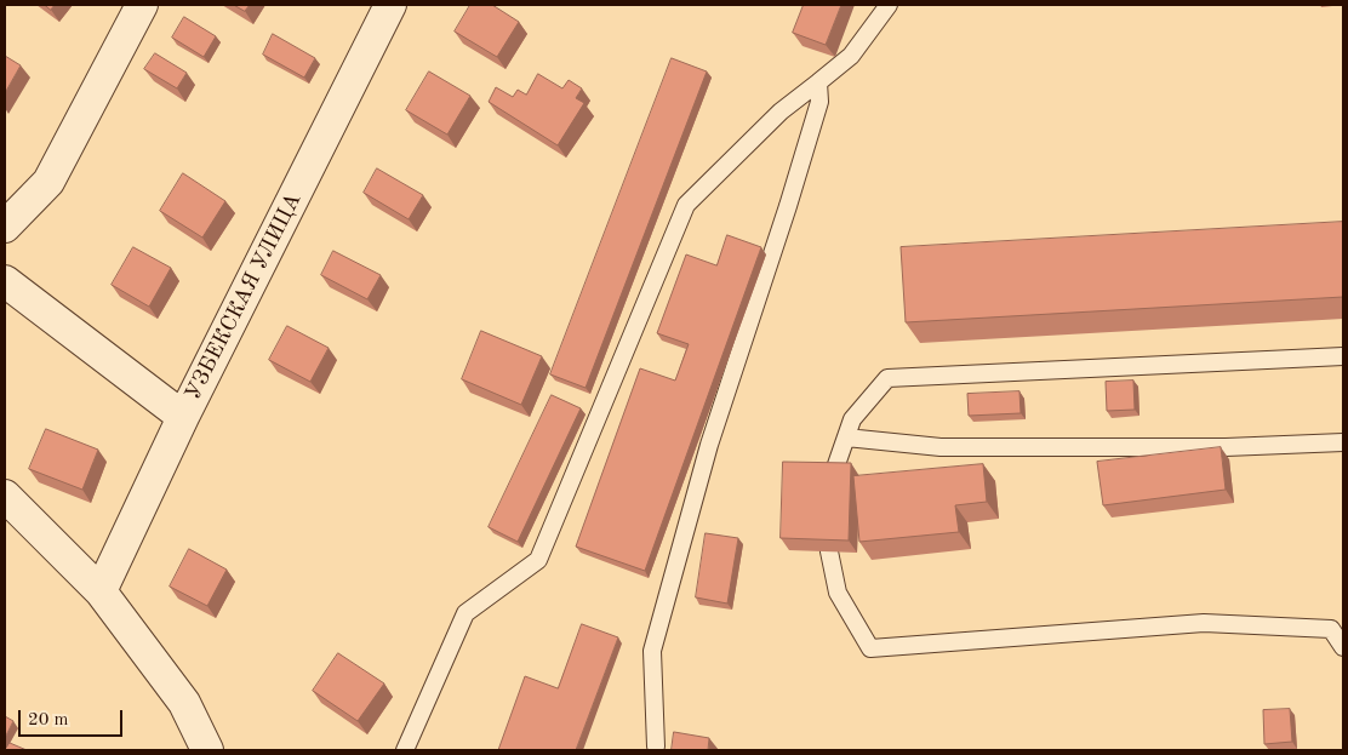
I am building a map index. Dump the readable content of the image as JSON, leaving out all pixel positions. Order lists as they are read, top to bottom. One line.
{"streets":{"street":["УЗБЕКСКАЯ УЛИЦА"]},"scale_bar":"20 m"}
